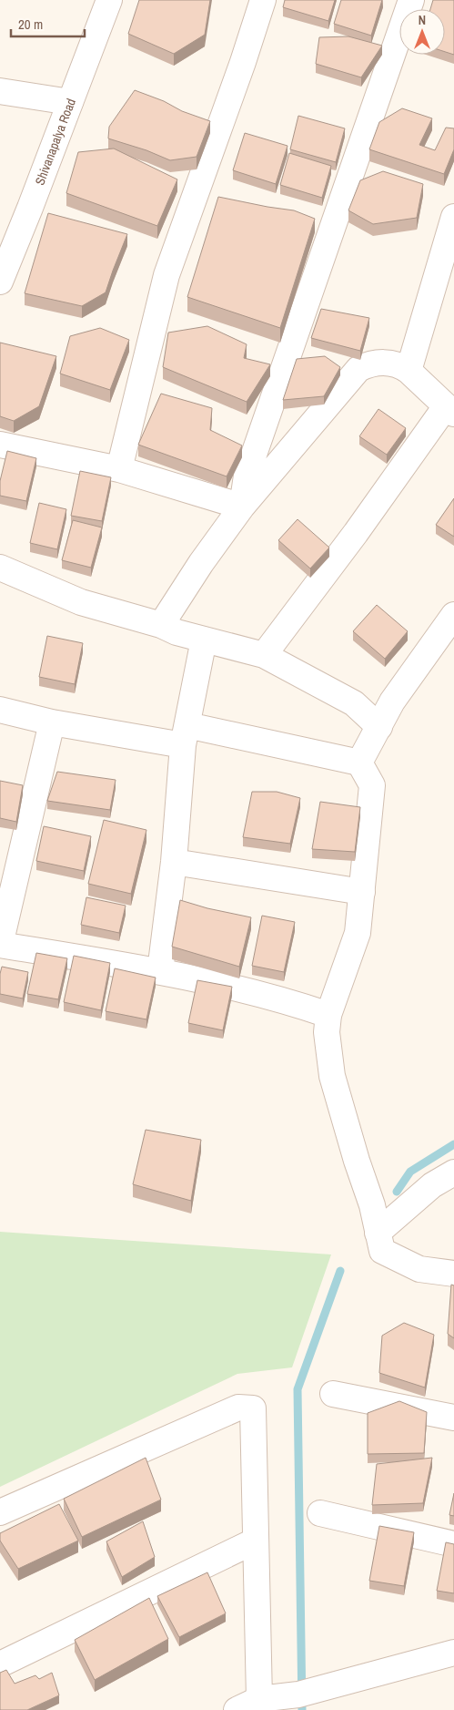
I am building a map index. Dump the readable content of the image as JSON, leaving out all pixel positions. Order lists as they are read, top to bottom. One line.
{"streets":{"street":["Shivanapalya Road"]},"scale_bar":"20 m","north":"top"}
